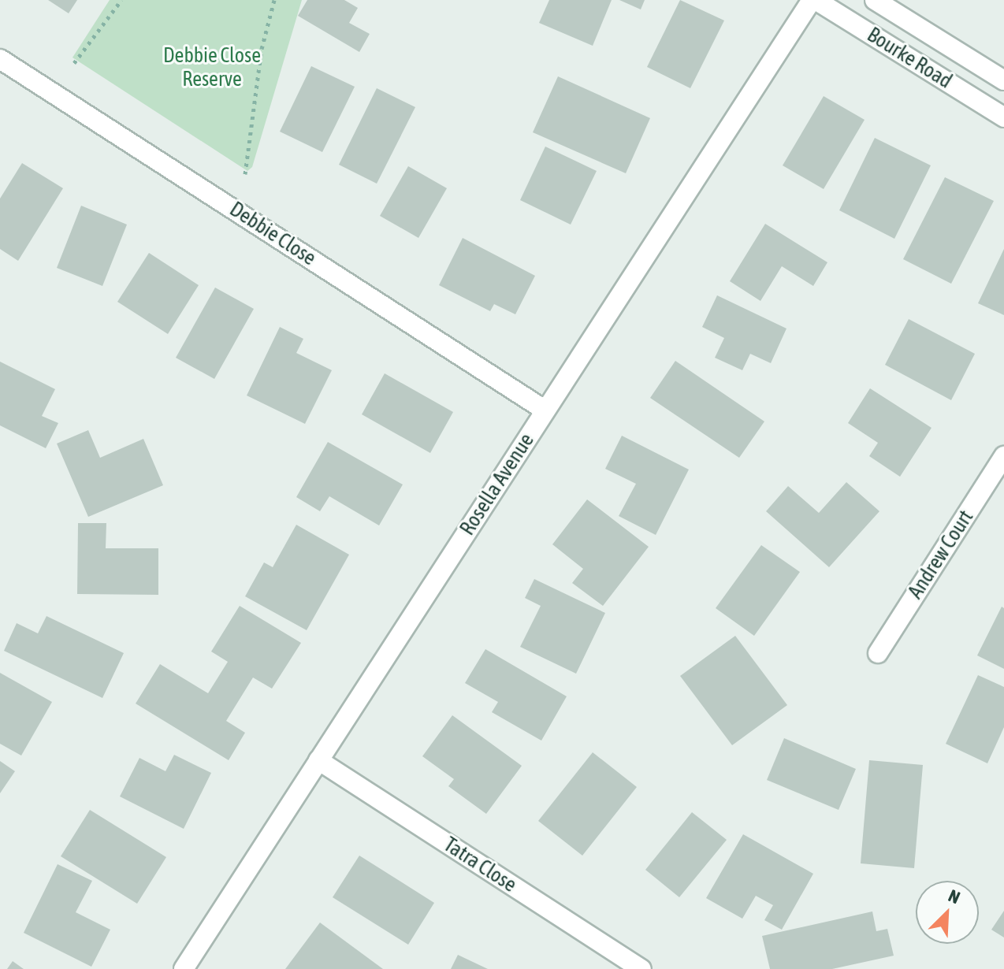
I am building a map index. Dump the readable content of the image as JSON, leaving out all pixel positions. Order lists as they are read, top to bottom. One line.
{"streets":{"street":["Bourke Road","Debbie Close","Rosella Avenue","Andrew Court","Tatra Close"]},"crossings":[["Bourke Road","Rosella Avenue"],["Debbie Close","Rosella Avenue"],["Rosella Avenue","Tatra Close"]],"parks":["Debbie Close Reserve"],"north":"top right"}
